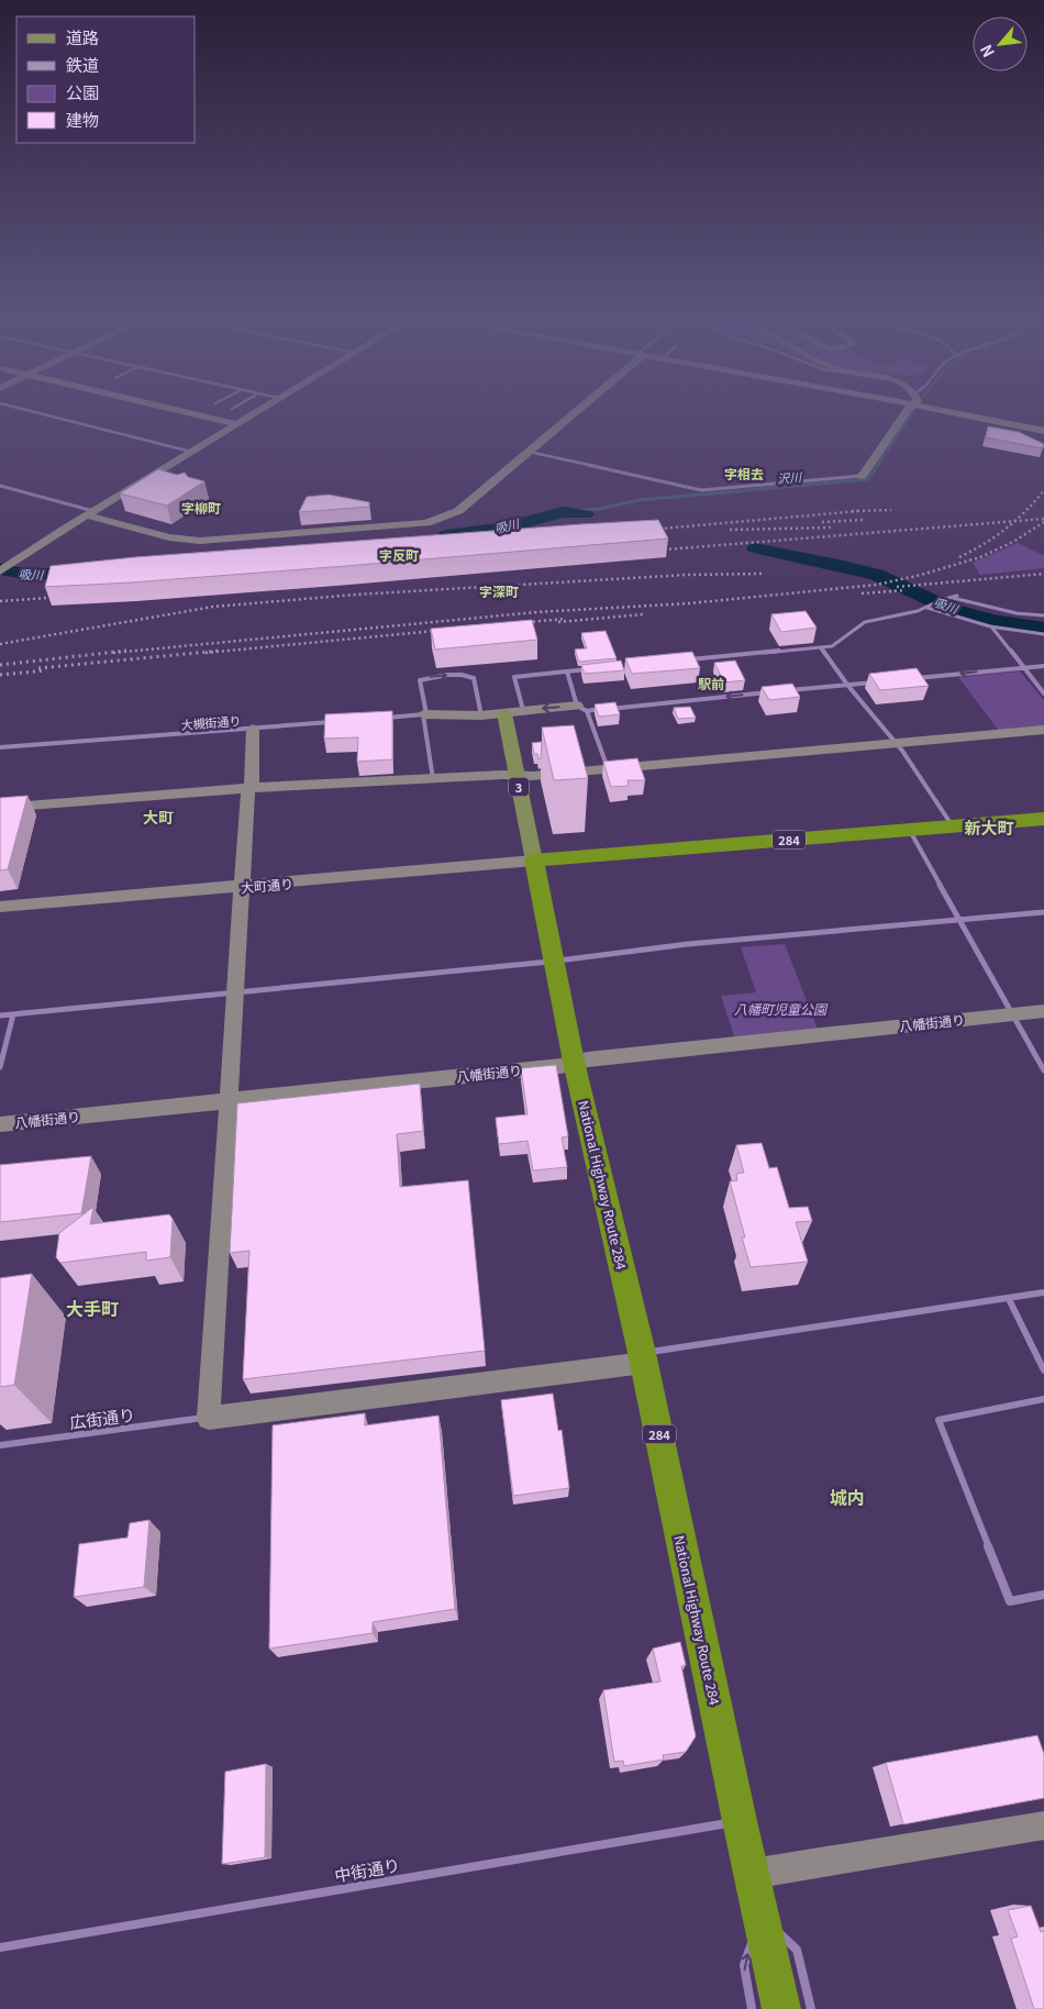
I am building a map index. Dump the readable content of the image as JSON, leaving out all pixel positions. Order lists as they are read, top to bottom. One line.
{"streets":{"highway":["284","National Highway Route 284"],"main road":["3"],"street":["大槻街通り","大町通り","八幡街通り","広街通り","中街通り"]},"crossings":[["3","284"],["3","大町通り"],["3","National Highway Route 284"],["284","大町通り"],["284","National Highway Route 284"],["大町通り","National Highway Route 284"],["八幡街通り","National Highway Route 284"],["National Highway Route 284","中街通り"]],"districts":["字相去","字柳町","字反町","字深町","駅前","大町","新大町","大手町","城内"],"water":["沢川","吸川"],"parks":["八幡町児童公園"],"legend":["道路","鉄道","公園","建物"],"north":"bottom left"}
